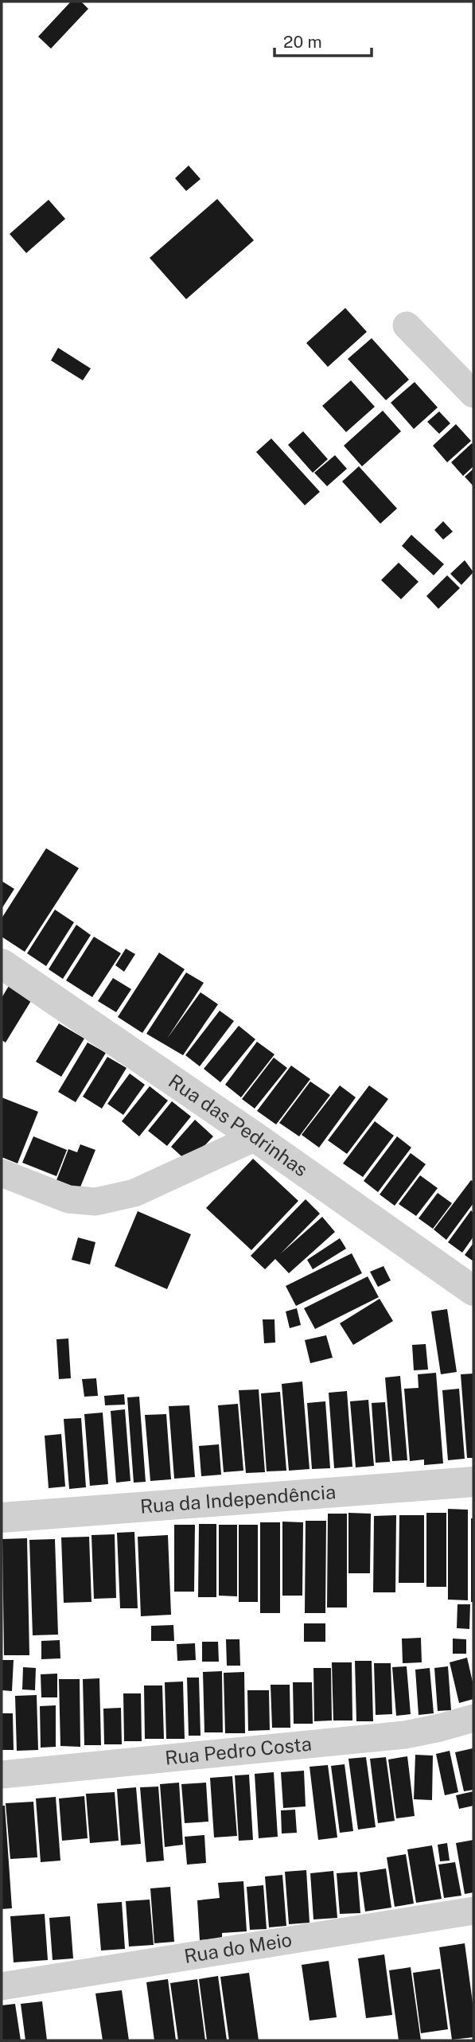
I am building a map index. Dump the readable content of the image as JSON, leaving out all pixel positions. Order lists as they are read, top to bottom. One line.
{"streets":{"street":["Rua das Pedrinhas","Rua da Independência","Rua Pedro Costa","Rua do Meio"]},"scale_bar":"20 m"}
